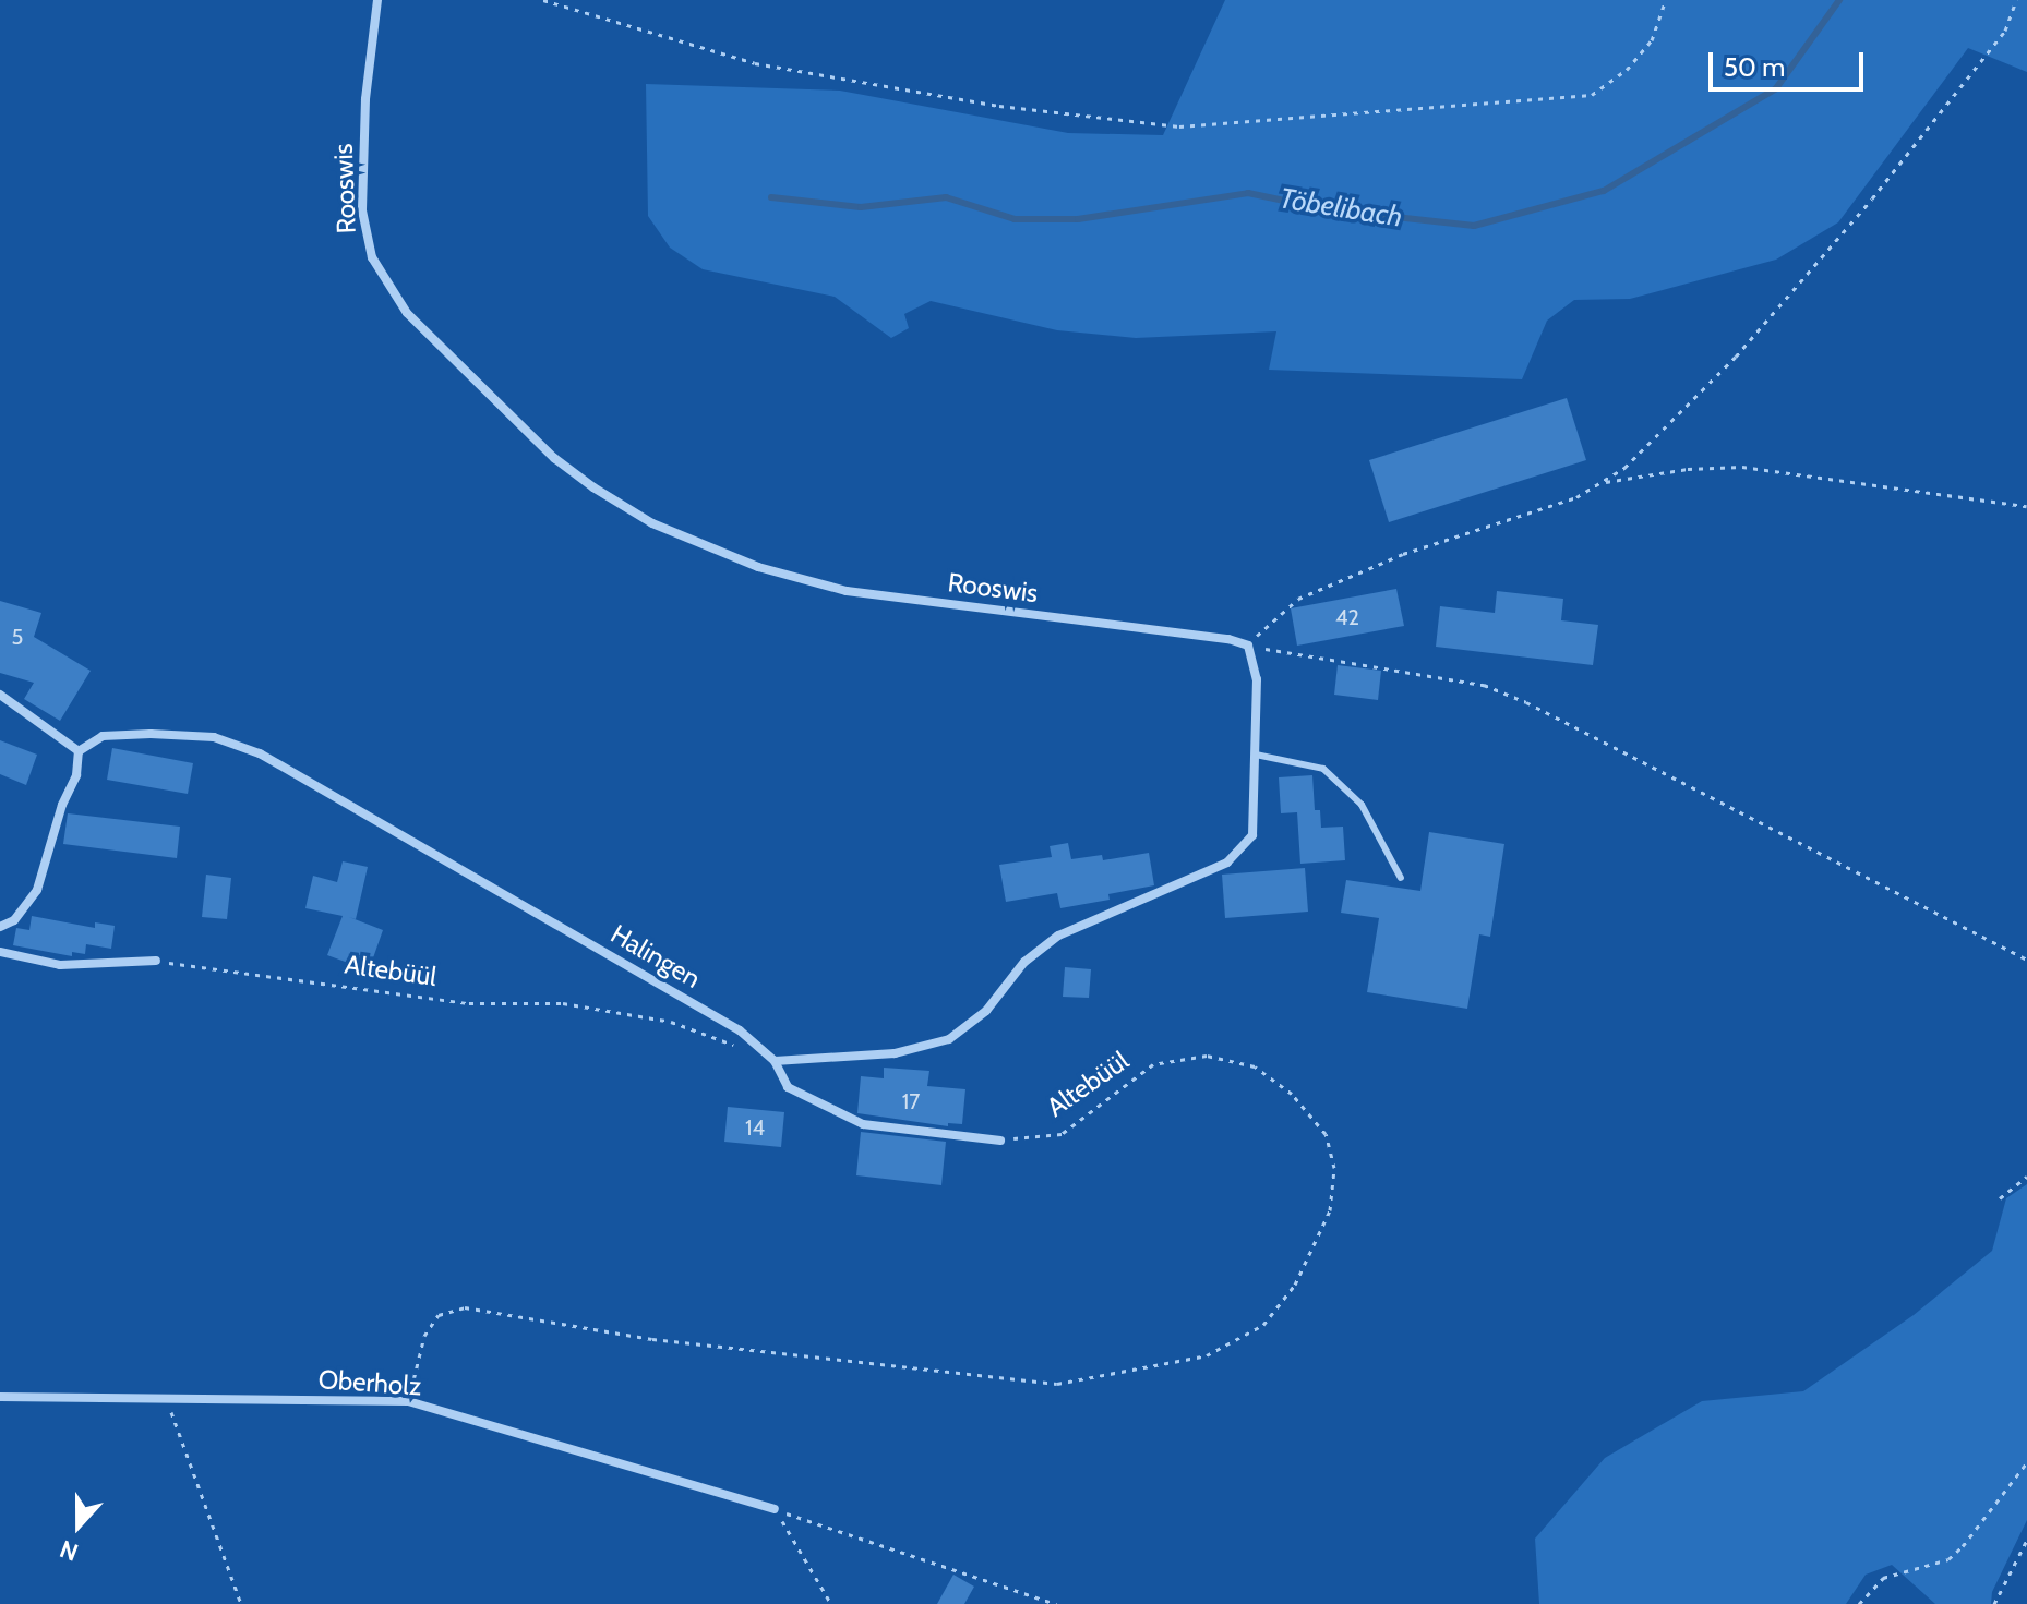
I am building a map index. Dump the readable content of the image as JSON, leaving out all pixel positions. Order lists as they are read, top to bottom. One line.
{"streets":{"street":["Rooswis","Halingen","Oberholz"],"path":["Altebüül"]},"crossings":[["Altebüül","Oberholz"]],"water":["Töbelibach"],"house_numbers":["42","5","17","14"],"scale_bar":"50 m","north":"bottom"}
